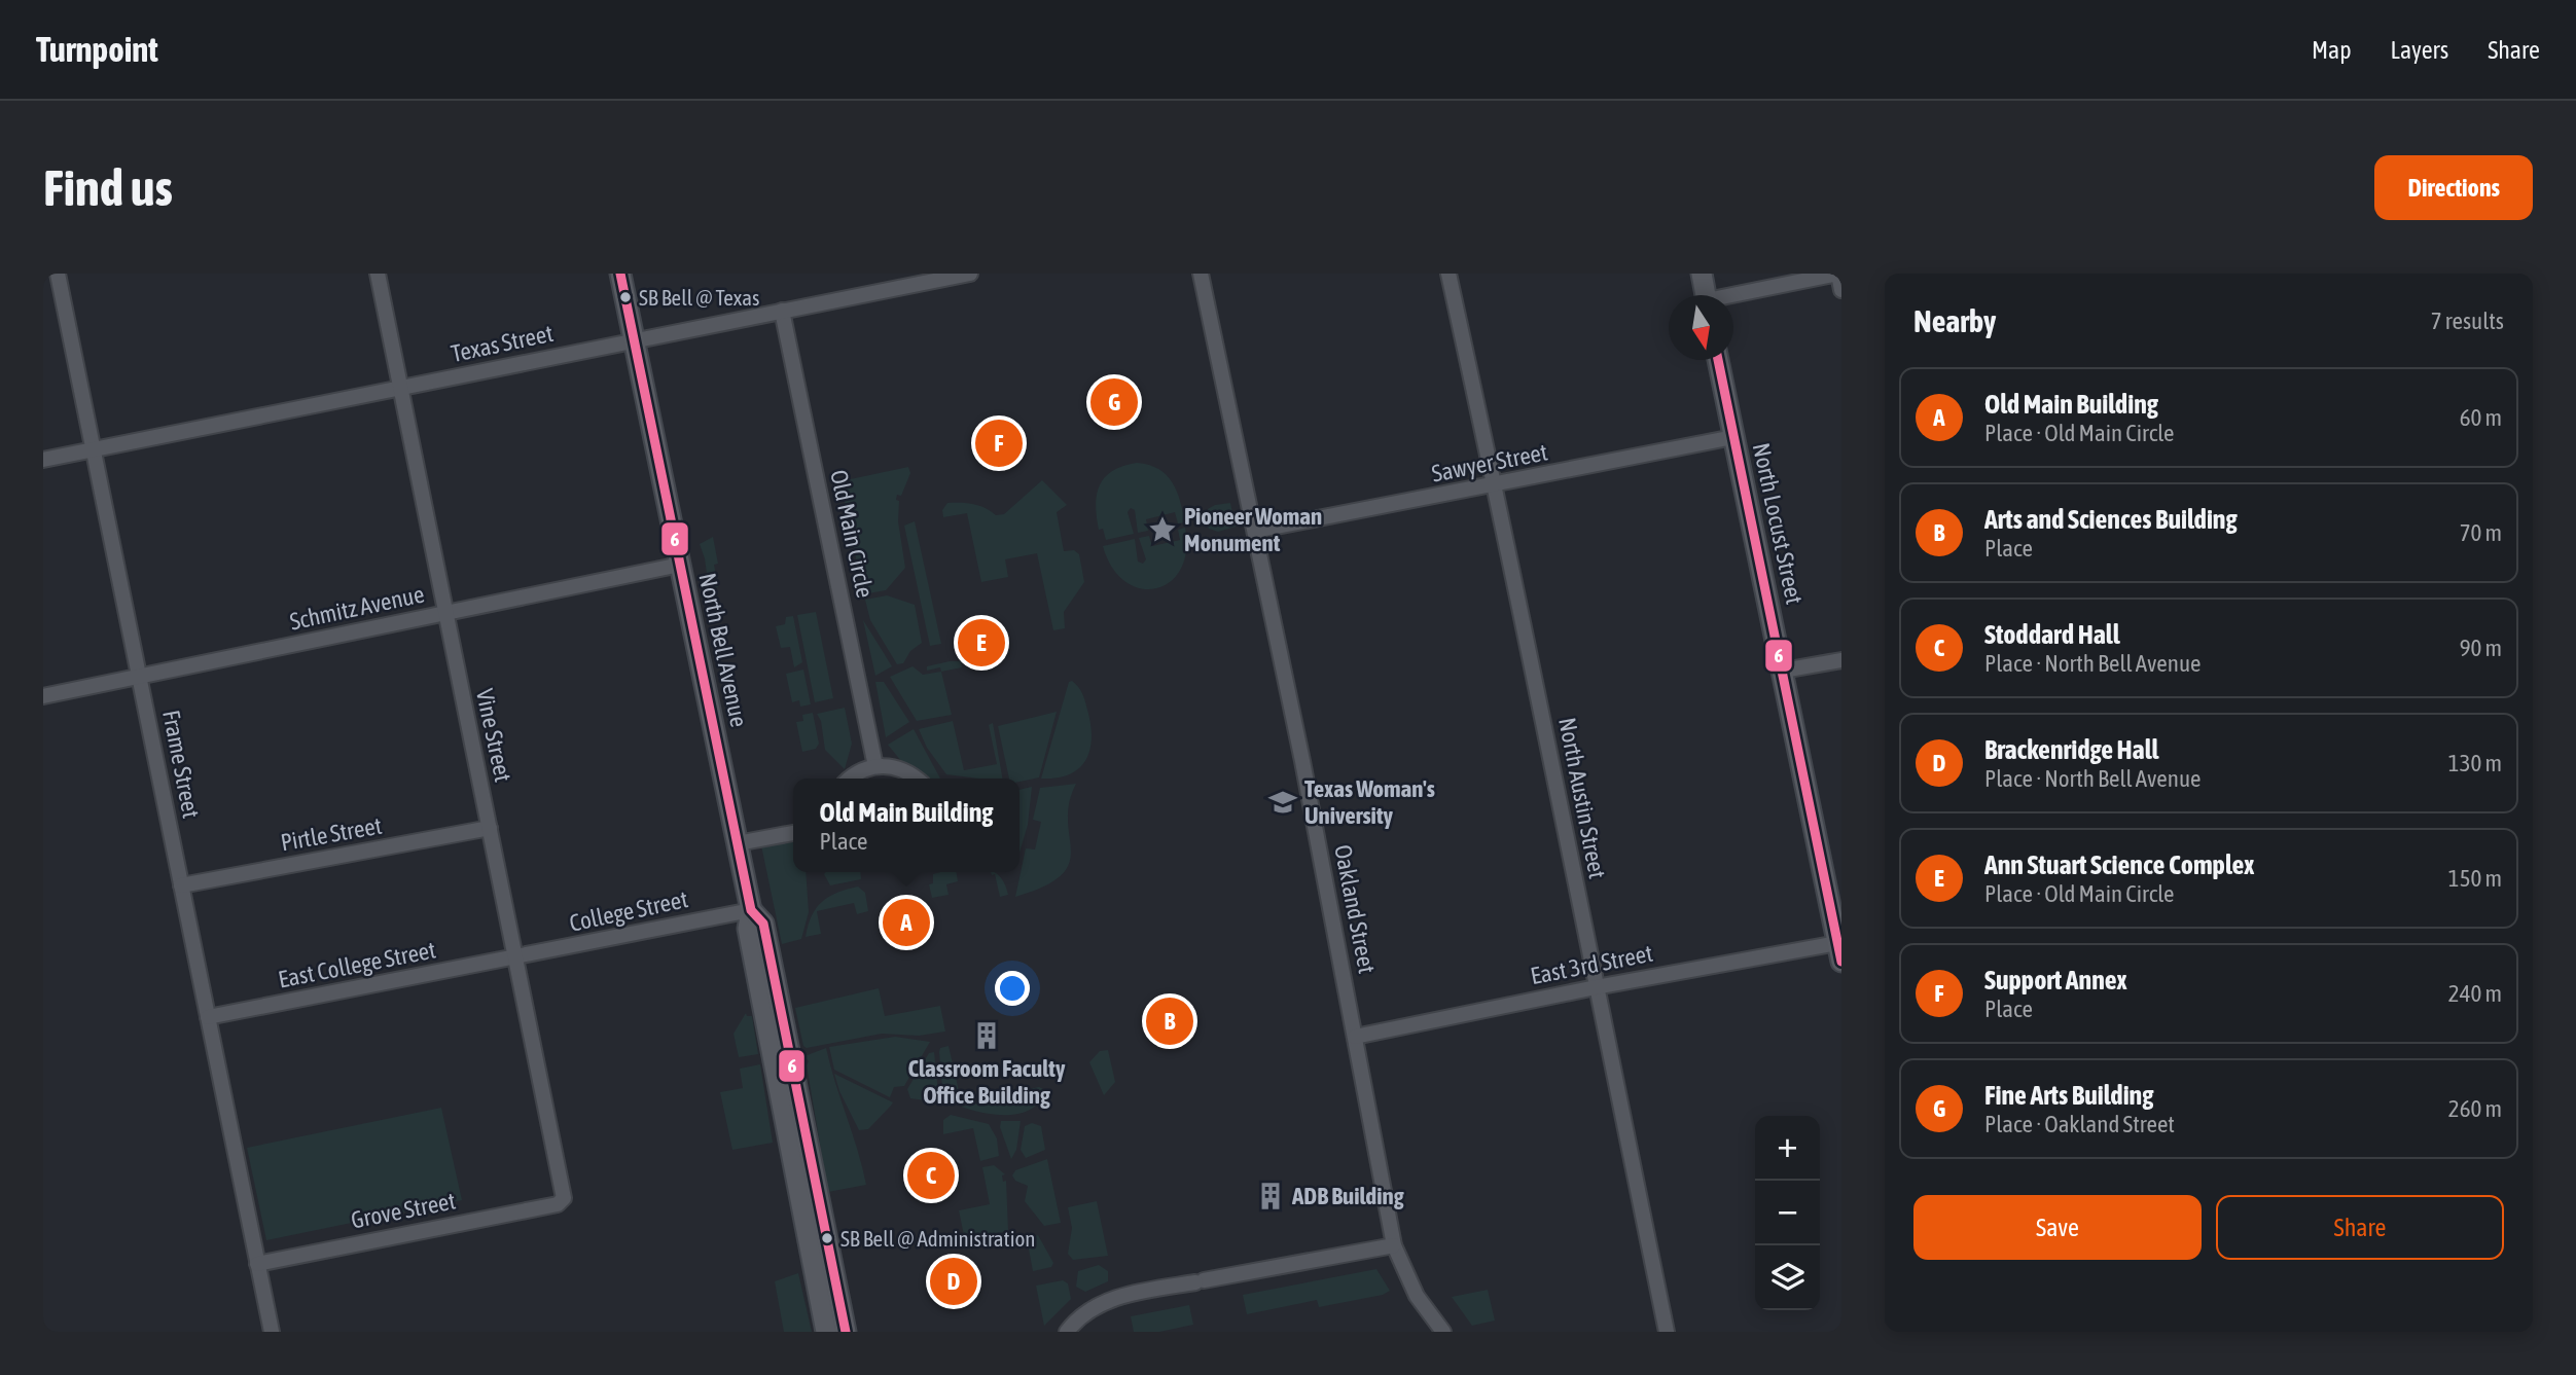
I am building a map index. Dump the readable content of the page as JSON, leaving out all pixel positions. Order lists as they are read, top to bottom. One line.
{"streets":{"main road":["North Locust Street","North Bell Avenue"],"street":["Texas Street","Sawyer Street","Old Main Circle","Schmitz Avenue","Vine Street","Frame Street","North Austin Street","Pirtle Street","Oakland Street","College Street","East College Street","East 3rd Street","Grove Street"]},"crossings":[["Texas Street","Old Main Circle"],["Texas Street","North Bell Avenue"],["Texas Street","Vine Street"],["Texas Street","Frame Street"],["Sawyer Street","North Locust Street"],["Sawyer Street","North Austin Street"],["Sawyer Street","Oakland Street"],["North Locust Street","East 3rd Street"],["Schmitz Avenue","North Bell Avenue"],["Schmitz Avenue","Vine Street"],["Schmitz Avenue","Frame Street"],["North Bell Avenue","College Street"],["Vine Street","Pirtle Street"],["Vine Street","College Street"],["Vine Street","East College Street"],["Vine Street","Grove Street"],["Frame Street","Pirtle Street"],["Frame Street","East College Street"],["Frame Street","Grove Street"],["North Austin Street","East 3rd Street"],["Oakland Street","East 3rd Street"],["College Street","East College Street"]],"places":{"other":["SB Bell @ Texas","SB Bell @ Administration"],"place":["Pioneer Woman Monument"],"school or university":["Texas Woman's University"],"building":["Classroom Faculty Office Building","ADB Building"]},"lines":["transit line 6"],"north":"bottom","page":{"header":"Turnpoint","nav":["Map","Layers","Share"],"buttons":["Directions",["Save","Share"]],"title":"Find us","heading":["Nearby","7 results"],"list":[{"mark":"A","name":"Old Main Building","note":"Place · Old Main Circle","value":"60 m"},{"mark":"B","name":"Arts and Sciences Building","note":"Place","value":"70 m"},{"mark":"C","name":"Stoddard Hall","note":"Place · North Bell Avenue","value":"90 m"},{"mark":"D","name":"Brackenridge Hall","note":"Place · North Bell Avenue","value":"130 m"},{"mark":"E","name":"Ann Stuart Science Complex","note":"Place · Old Main Circle","value":"150 m"},{"mark":"F","name":"Support Annex","note":"Place","value":"240 m"},{"mark":"G","name":"Fine Arts Building","note":"Place · Oakland Street","value":"260 m"}],"pins":["G","F","E","A","B","C","D"],"popup":["Old Main Building","Place"],"map_buttons":["+","−"]}}
